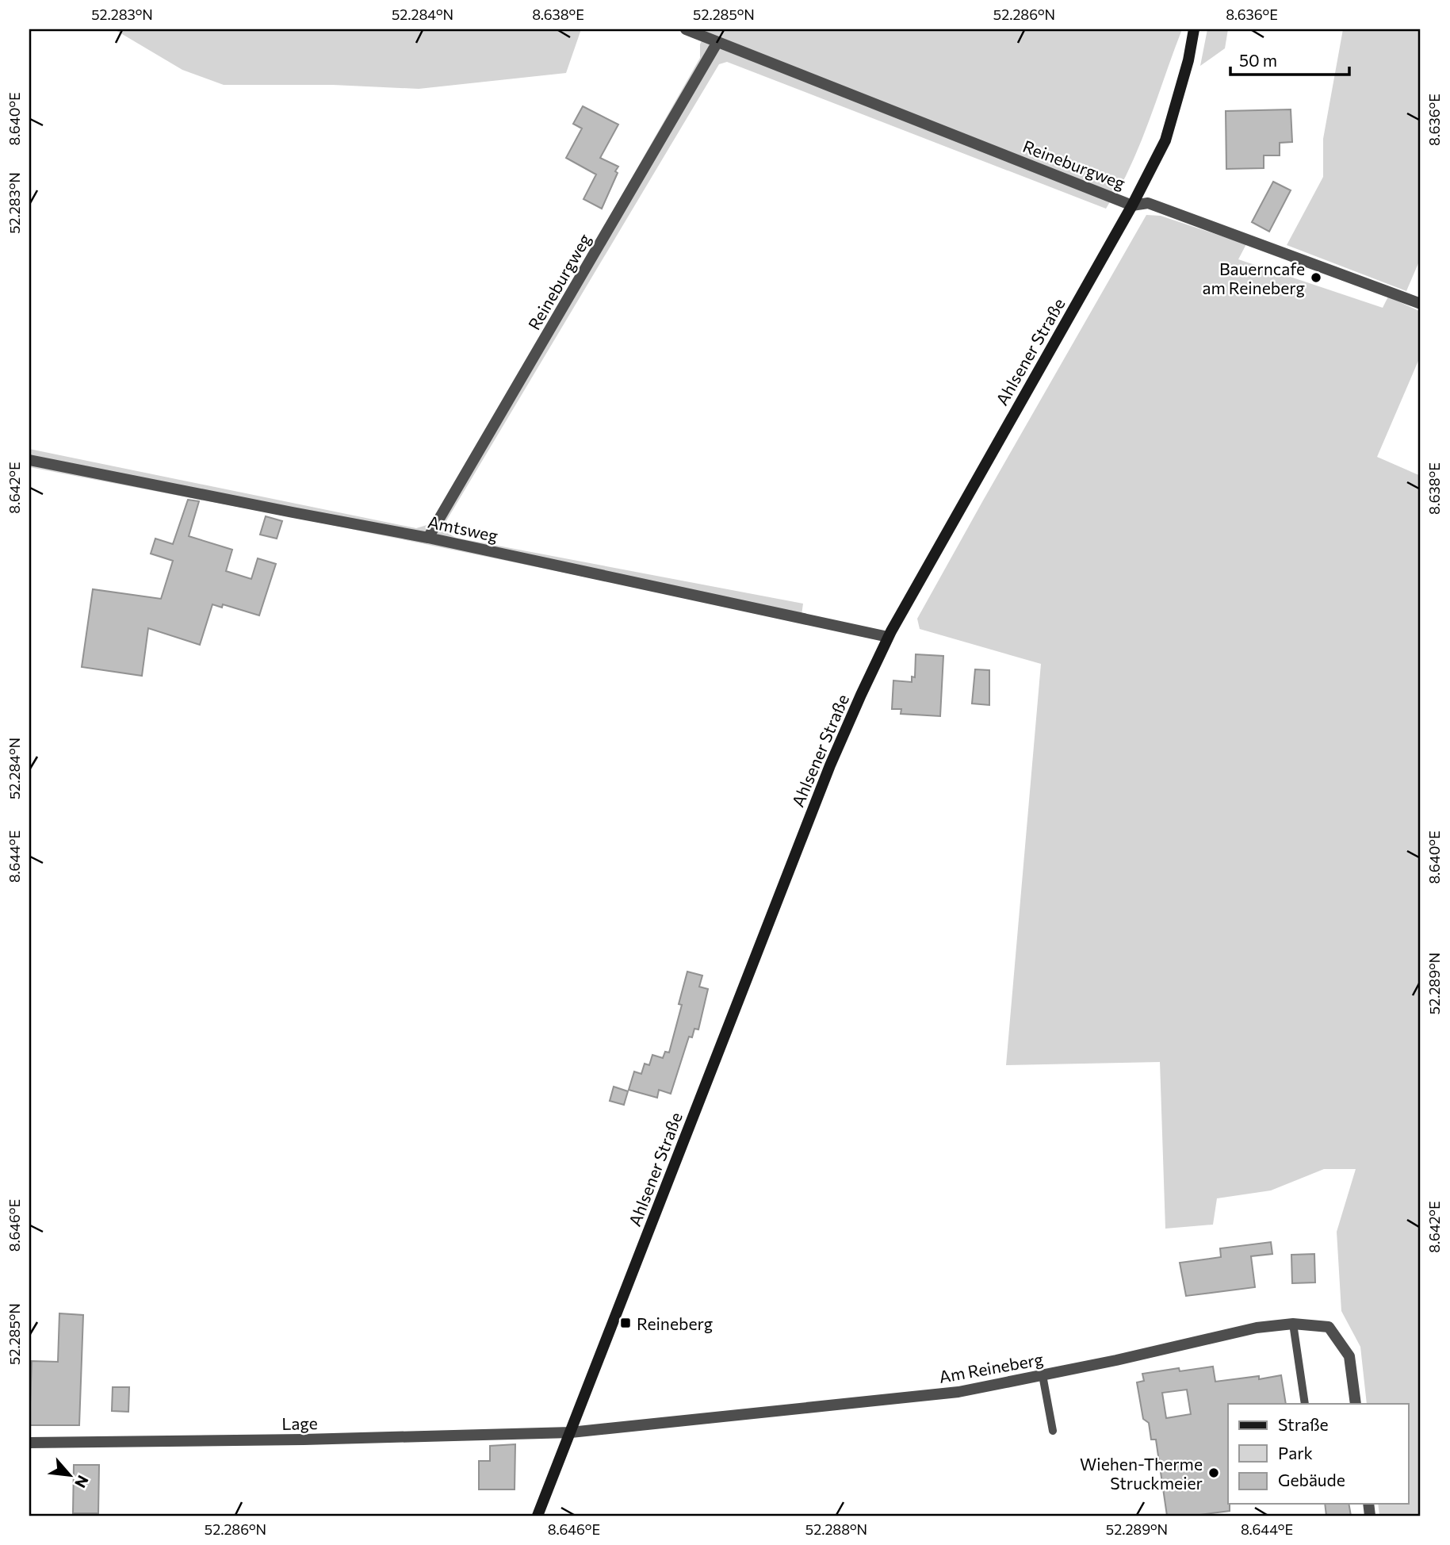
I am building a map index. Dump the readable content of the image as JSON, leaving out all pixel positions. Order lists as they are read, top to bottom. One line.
{"streets":{"main road":["Ahlsener Straße"],"street":["Reineburgweg","Amtsweg","Am Reineberg","Lage"]},"crossings":[["Reineburgweg","Ahlsener Straße"],["Reineburgweg","Amtsweg"],["Ahlsener Straße","Amtsweg"],["Ahlsener Straße","Am Reineberg"],["Ahlsener Straße","Lage"],["Am Reineberg","Lage"]],"places":{"other":["Bauerncafe am Reineberg","Wiehen-Therme Struckmeier"],"transit":["Reineberg"]},"legend":["Straße","Park","Gebäude"],"scale_bar":"50 m","north":"bottom right","coordinates":["52.283°N","52.284°N","8.638°E","52.285°N","52.286°N","8.636°E","8.640°E","8.642°E","8.644°E","52.289°N","8.646°E","52.288°N"]}
